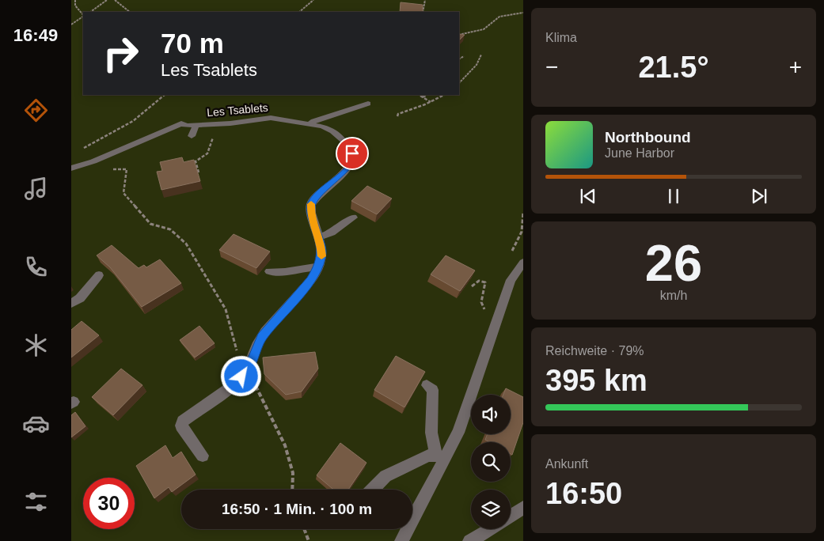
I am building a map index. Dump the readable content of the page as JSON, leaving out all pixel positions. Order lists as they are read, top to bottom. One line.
{"streets":{"street":["Les Tsablets"]},"page":{"tabs":"16:49","tile":["Klima",["26","km/h"],["Reichweite · 79%","395 km"],["Ankunft","16:50"]],"turn":["70 m","Les Tsablets"],"heat":["−","21.5°","+"],"song":["Northbound","June Harbor"],"limit":"30","trip":"16:50 · 1 Min. · 100 m"}}
